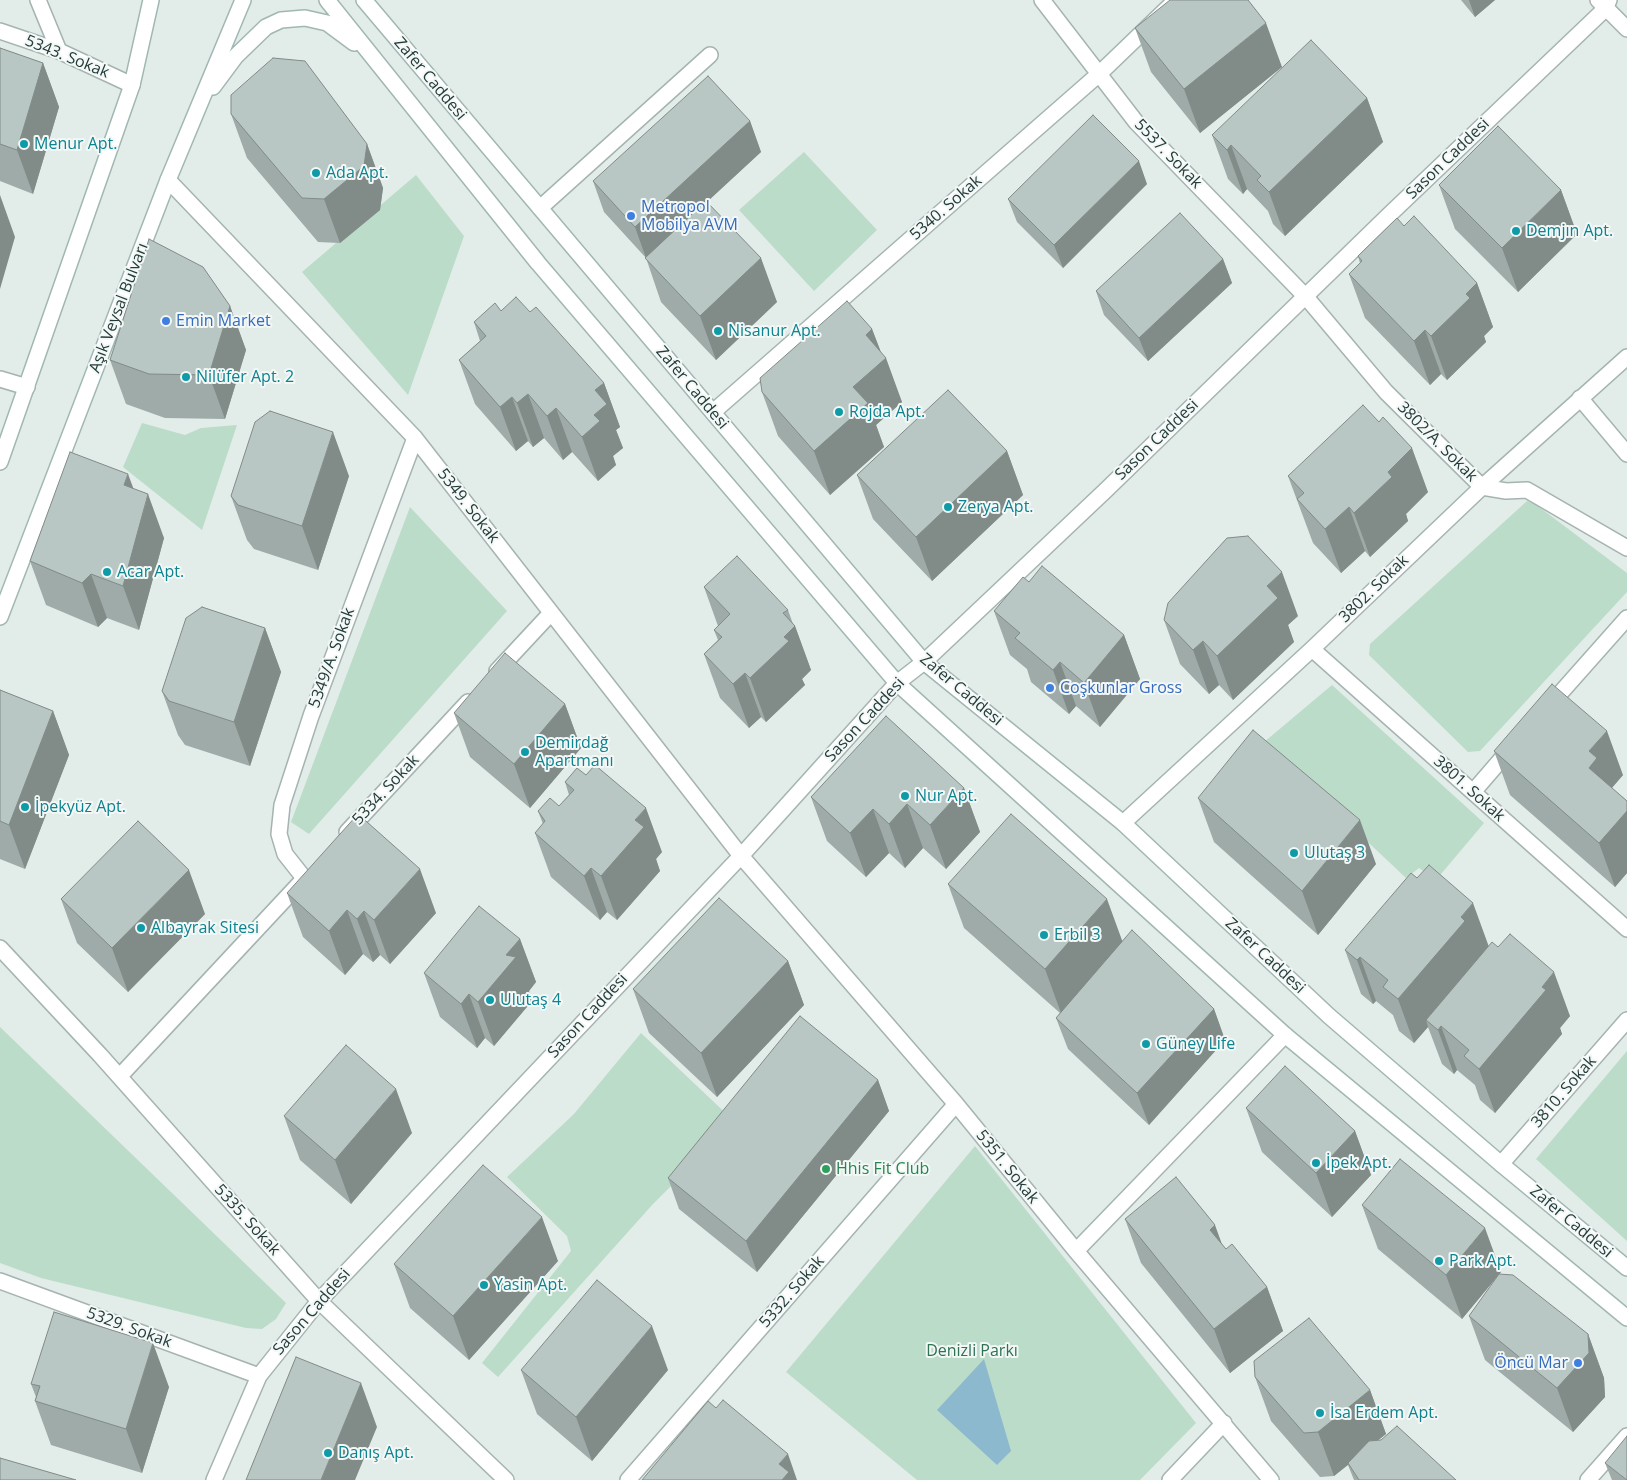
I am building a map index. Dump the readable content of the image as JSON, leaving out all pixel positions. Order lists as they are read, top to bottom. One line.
{"streets":{"street":["5343. Sokak","Zafer Caddesi","5537. Sokak","Sason Caddesi","5340. Sokak","Aşık Veysal Bulvarı","3802/A. Sokak","5349. Sokak","3802. Sokak","5349/A. Sokak","3801. Sokak","5334. Sokak","3810. Sokak","5351. Sokak","5335. Sokak","5332. Sokak","5329. Sokak"]},"crossings":[["Zafer Caddesi","Sason Caddesi"],["Zafer Caddesi","5340. Sokak"],["Zafer Caddesi","3802. Sokak"],["Zafer Caddesi","3810. Sokak"],["5537. Sokak","Sason Caddesi"],["5537. Sokak","5340. Sokak"],["5537. Sokak","3802/A. Sokak"],["Sason Caddesi","3802/A. Sokak"],["Sason Caddesi","5349. Sokak"],["Sason Caddesi","5351. Sokak"],["Sason Caddesi","5335. Sokak"],["Sason Caddesi","5329. Sokak"],["Aşık Veysal Bulvarı","5349. Sokak"],["3802/A. Sokak","3802. Sokak"],["5349. Sokak","5349/A. Sokak"],["5349. Sokak","5334. Sokak"],["5349. Sokak","5351. Sokak"],["3802. Sokak","3801. Sokak"],["5351. Sokak","5332. Sokak"]],"parks":["Denizli Parkı"],"places":["Menur Apt.","Ada Apt.","Metropol Mobilya AVM","Demjın Apt.","Emin Market","Nisanur Apt.","Nilüfer Apt. 2","Rojda Apt.","Zerya Apt.","Acar Apt.","Coşkunlar Gross","Demirdağ Apartmanı","Nur Apt.","İpekyüz Apt.","Ulutaş 3","Albayrak Sitesi","Erbil 3","Ulutaş 4","Güney Life","İpek Apt.","Hhis Fit Club","Park Apt.","Yasin Apt.","Öncü Mar","İsa Erdem Apt.","Danış Apt."]}
